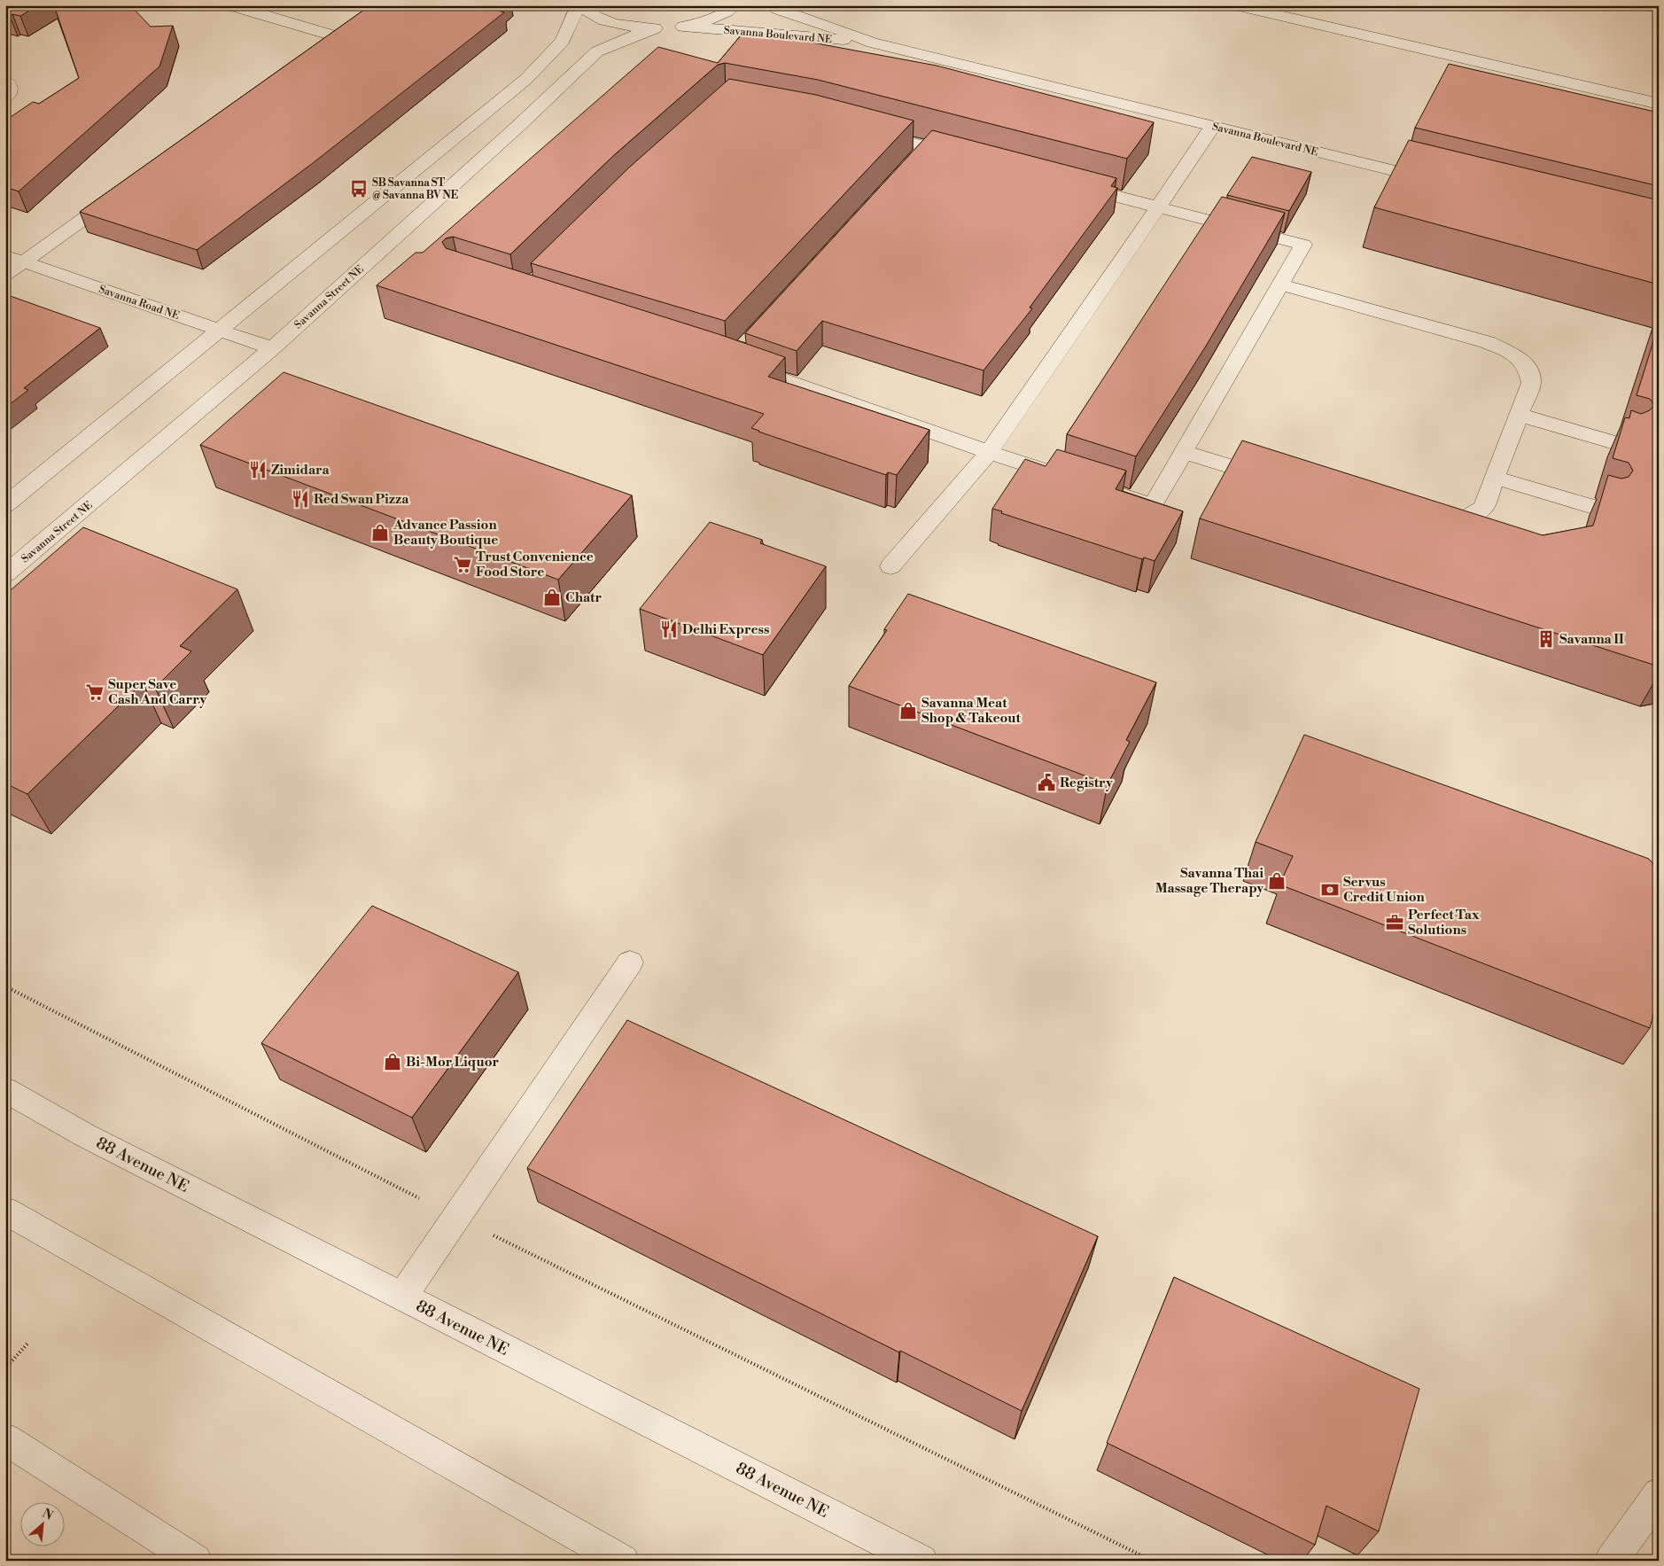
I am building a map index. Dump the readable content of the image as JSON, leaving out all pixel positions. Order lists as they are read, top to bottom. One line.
{"streets":{"street":["Savanna Boulevard NE","Savanna Street NE","Savanna Road NE","88 Avenue NE"]},"crossings":[["Savanna Street NE","Savanna Road NE"]],"places":{"bus stop":["SB Savanna ST @ Savanna BV NE"],"restaurant":["Zimidara","Red Swan Pizza","Delhi Express"],"shop":["Advance Passion Beauty Boutique","Chatr","Savanna Meat Shop & Takeout","Savanna Thai Massage Therapy","Bi-Mor Liquor"],"supermarket":["Trust Convenience Food Store","Super Save Cash And Carry"],"building":["Savanna II"],"public building":["Registry"],"bank":["Servus Credit Union"],"office":["Perfect Tax Solutions"]},"north":"top right"}
